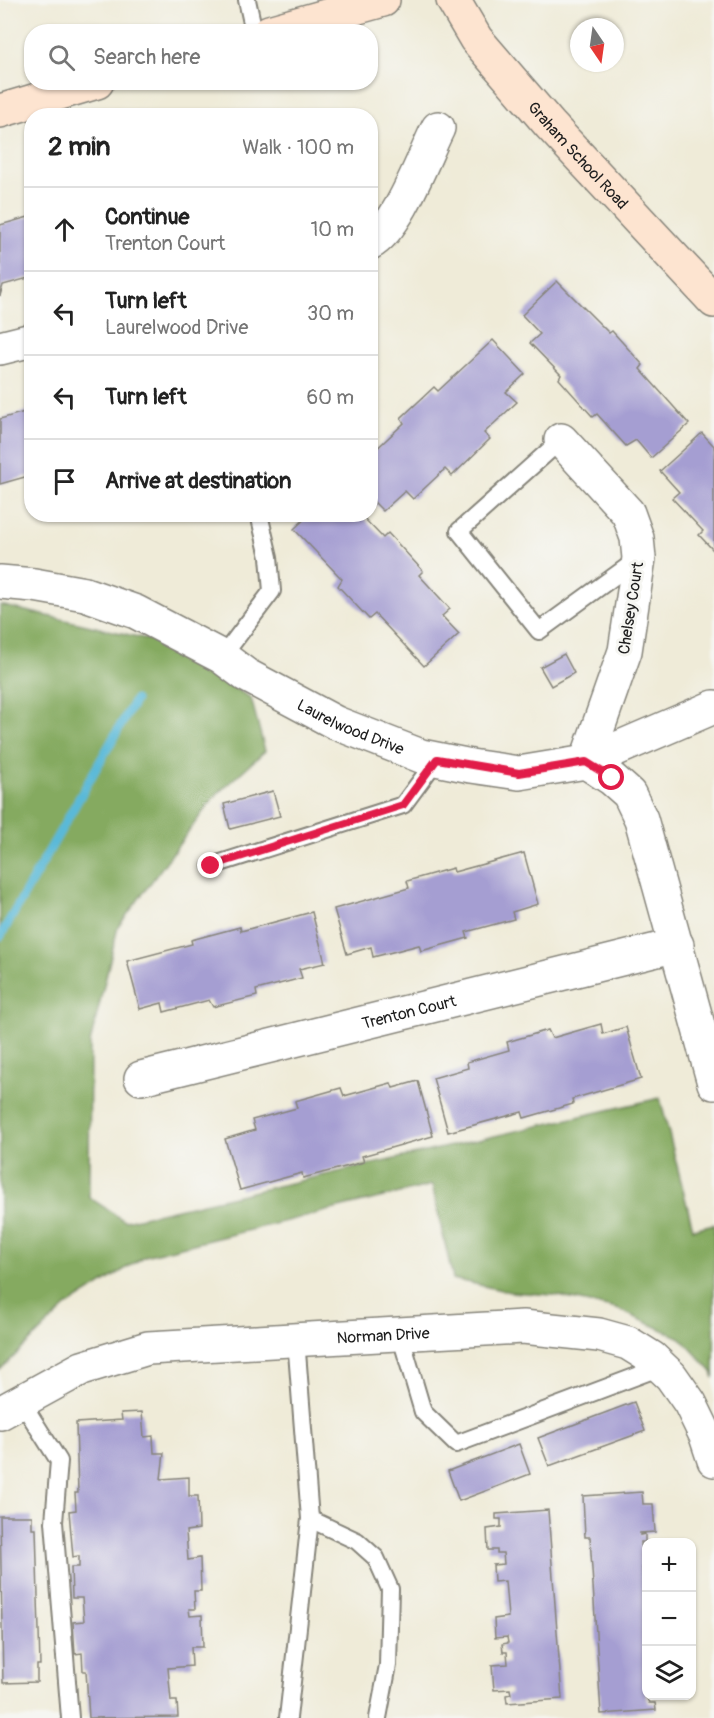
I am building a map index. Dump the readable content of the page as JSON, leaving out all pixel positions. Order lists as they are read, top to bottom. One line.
{"streets":{"street":["Graham School Road","Chelsey Court","Laurelwood Drive","Trenton Court","Norman Drive"]},"crossings":[["Chelsey Court","Laurelwood Drive"]],"north":"bottom","page":{"search":"Search here","heading":["2 min","Walk · 100 m"],"list":[["Continue","Trenton Court","10 m"],["Turn left","Laurelwood Drive","30 m"],["Turn left","60 m"],"Arrive at destination"],"map_buttons":["+","−"]}}
